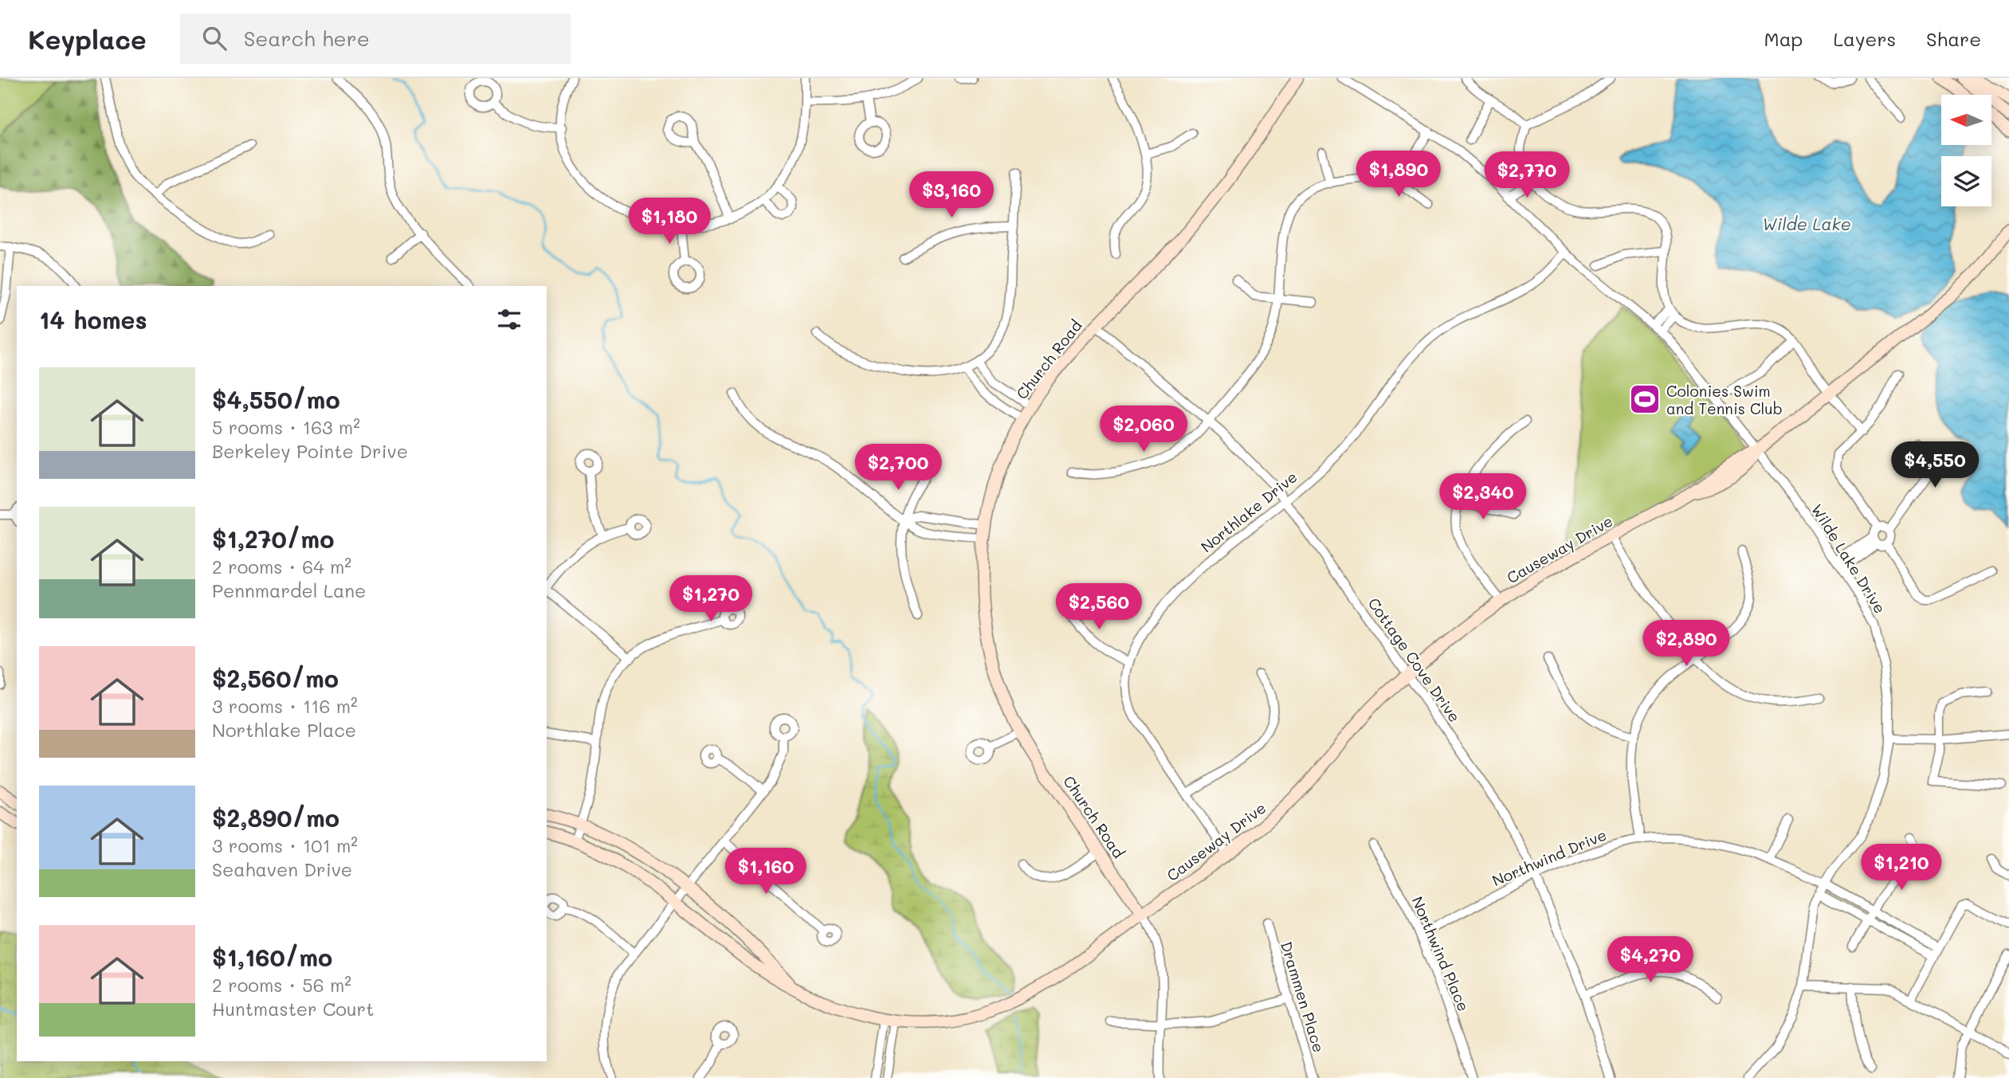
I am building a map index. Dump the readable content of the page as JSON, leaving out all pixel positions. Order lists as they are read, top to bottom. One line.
{"streets":{"street":["Church Road","Northlake Drive","Causeway Drive","Wilde Lake Drive","Cottage Cove Drive","Northwind Drive","Northwind Place","Drammen Place"]},"crossings":[["Church Road","Causeway Drive"],["Church Road","Cottage Cove Drive"],["Northlake Drive","Causeway Drive"],["Northlake Drive","Wilde Lake Drive"],["Northlake Drive","Cottage Cove Drive"],["Causeway Drive","Wilde Lake Drive"],["Causeway Drive","Cottage Cove Drive"],["Wilde Lake Drive","Northwind Drive"],["Cottage Cove Drive","Northwind Drive"],["Northwind Drive","Northwind Place"]],"water":["Wilde Lake"],"places":{"sports":["Colonies Swim and Tennis Club"]},"north":"left","page":{"header":"Keyplace","search":"Search here","nav":["Map","Layers","Share"],"price":["$1,890","$2,770","$3,160","$1,180","$2,060","$4,550","$2,700","$2,340","$1,270","$2,560","$2,890","$1,210","$1,160","$4,270"],"heading":"14 homes","list":[{"name":"$4,550/mo","note":"5 rooms · 163 m² · Berkeley Pointe Drive"},{"name":"$1,270/mo","note":"2 rooms · 64 m² · Pennmardel Lane"},{"name":"$2,560/mo","note":"3 rooms · 116 m² · Northlake Place"},{"name":"$2,890/mo","note":"3 rooms · 101 m² · Seahaven Drive"},{"name":"$1,160/mo","note":"2 rooms · 56 m² · Huntmaster Court"}]}}
